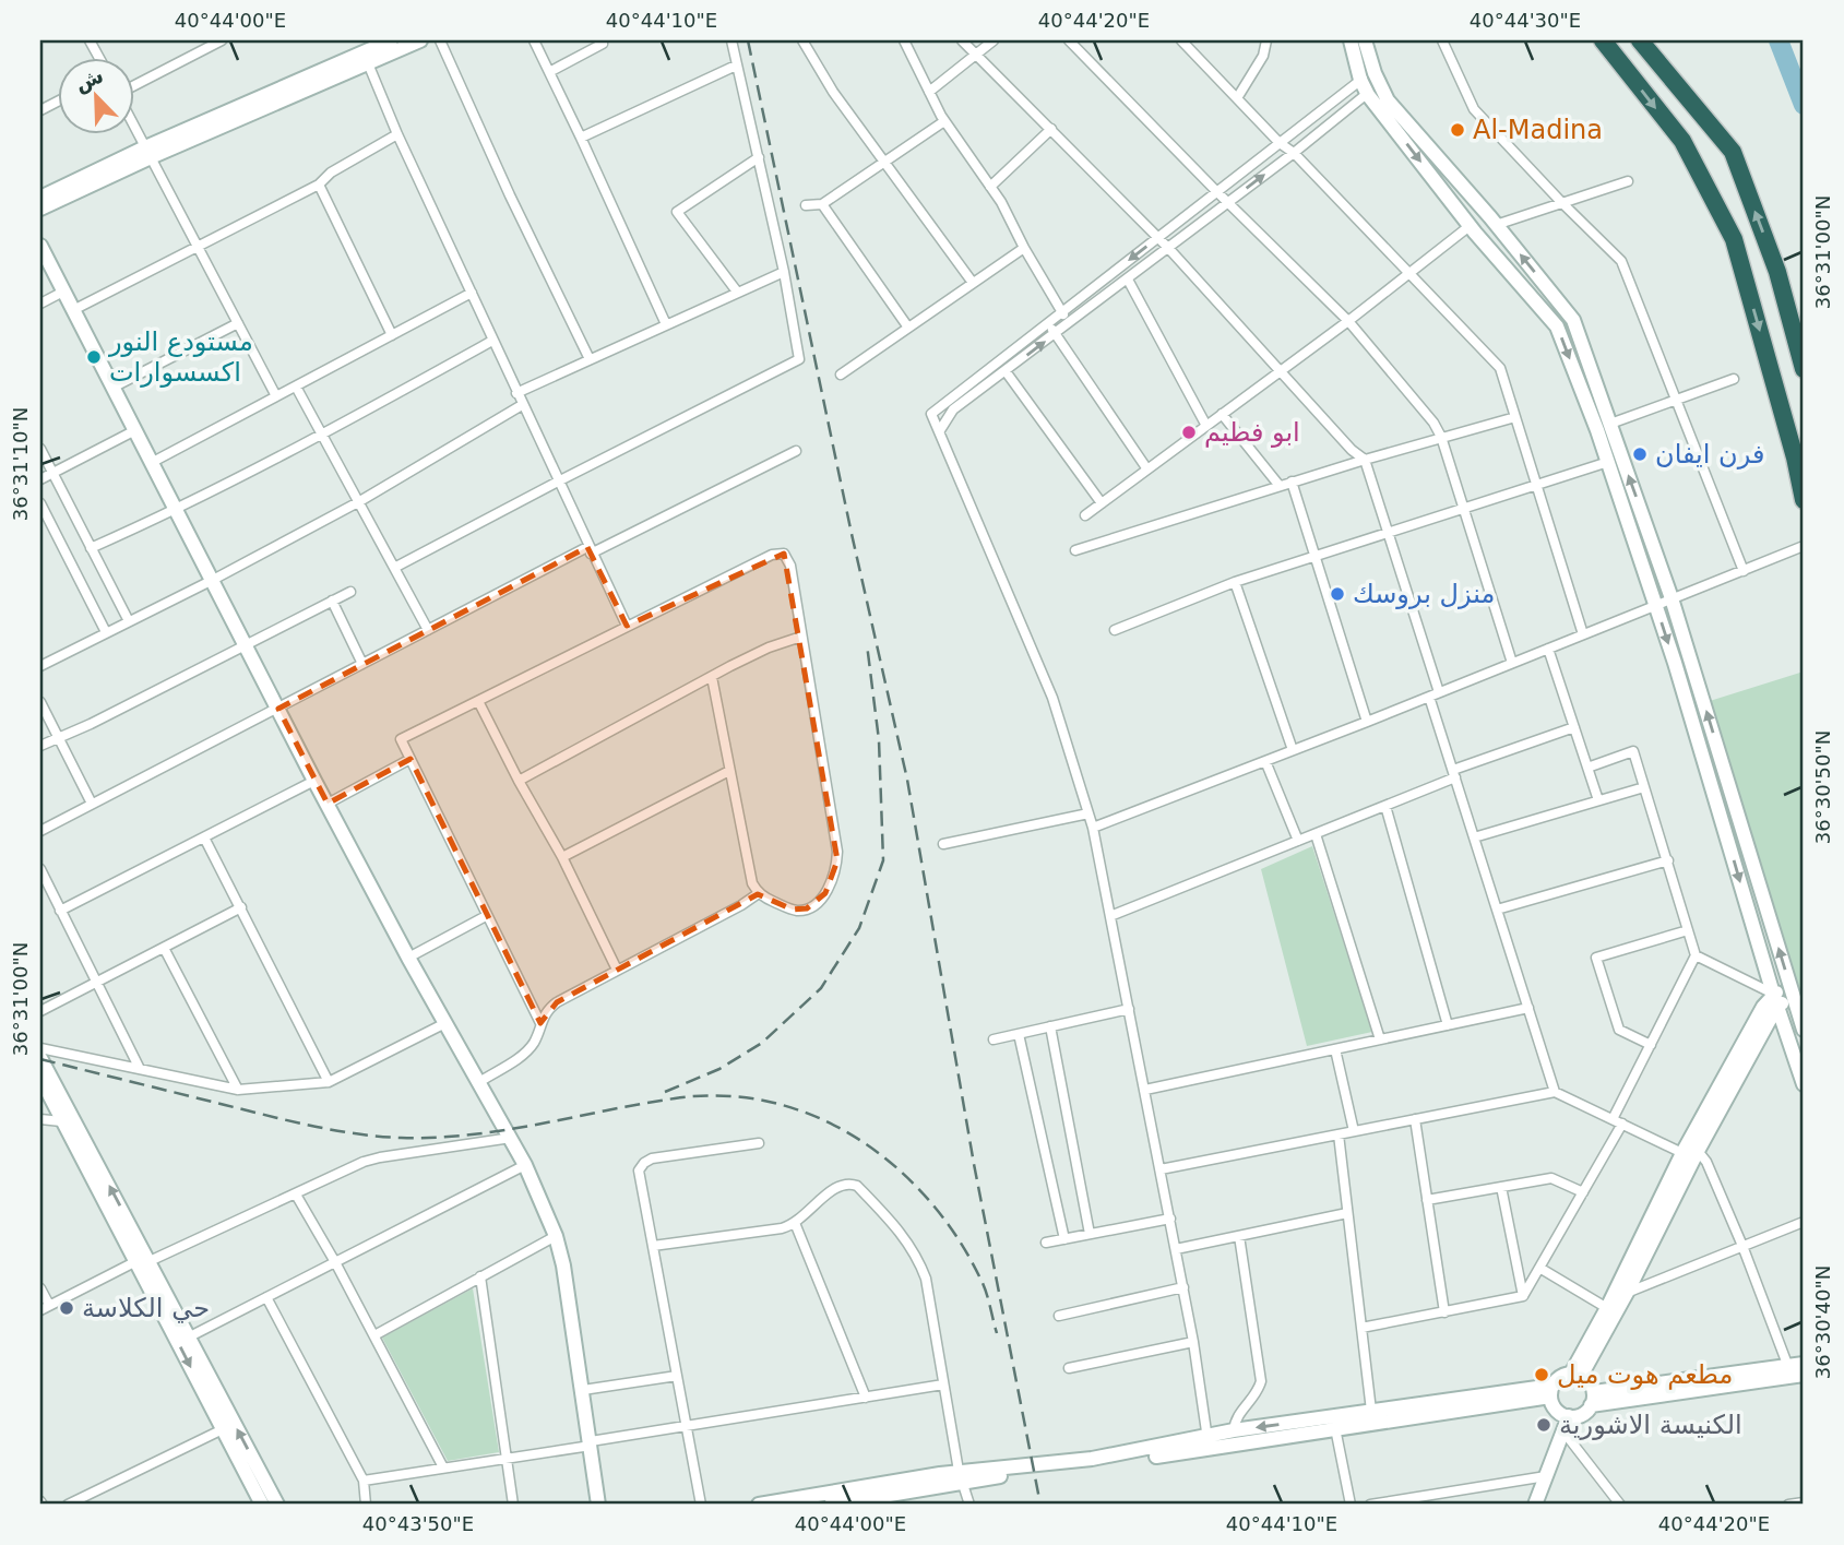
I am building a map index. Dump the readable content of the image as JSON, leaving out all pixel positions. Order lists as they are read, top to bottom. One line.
{"places":["Al-Madina","مستودع النور اكسسوارات","ابو فطيم","فرن ايفان","منزل بروسك","حي الكلاسة","مطعم هوت ميل","الكنيسة الاشورية"],"north":"top left","coordinates":["40°44'00\"E","40°44'10\"E","40°44'20\"E","40°44'30\"E","36°31'00\"N","36°31'10\"N","36°30'50\"N","36°30'40\"N","40°43'50\"E"]}
